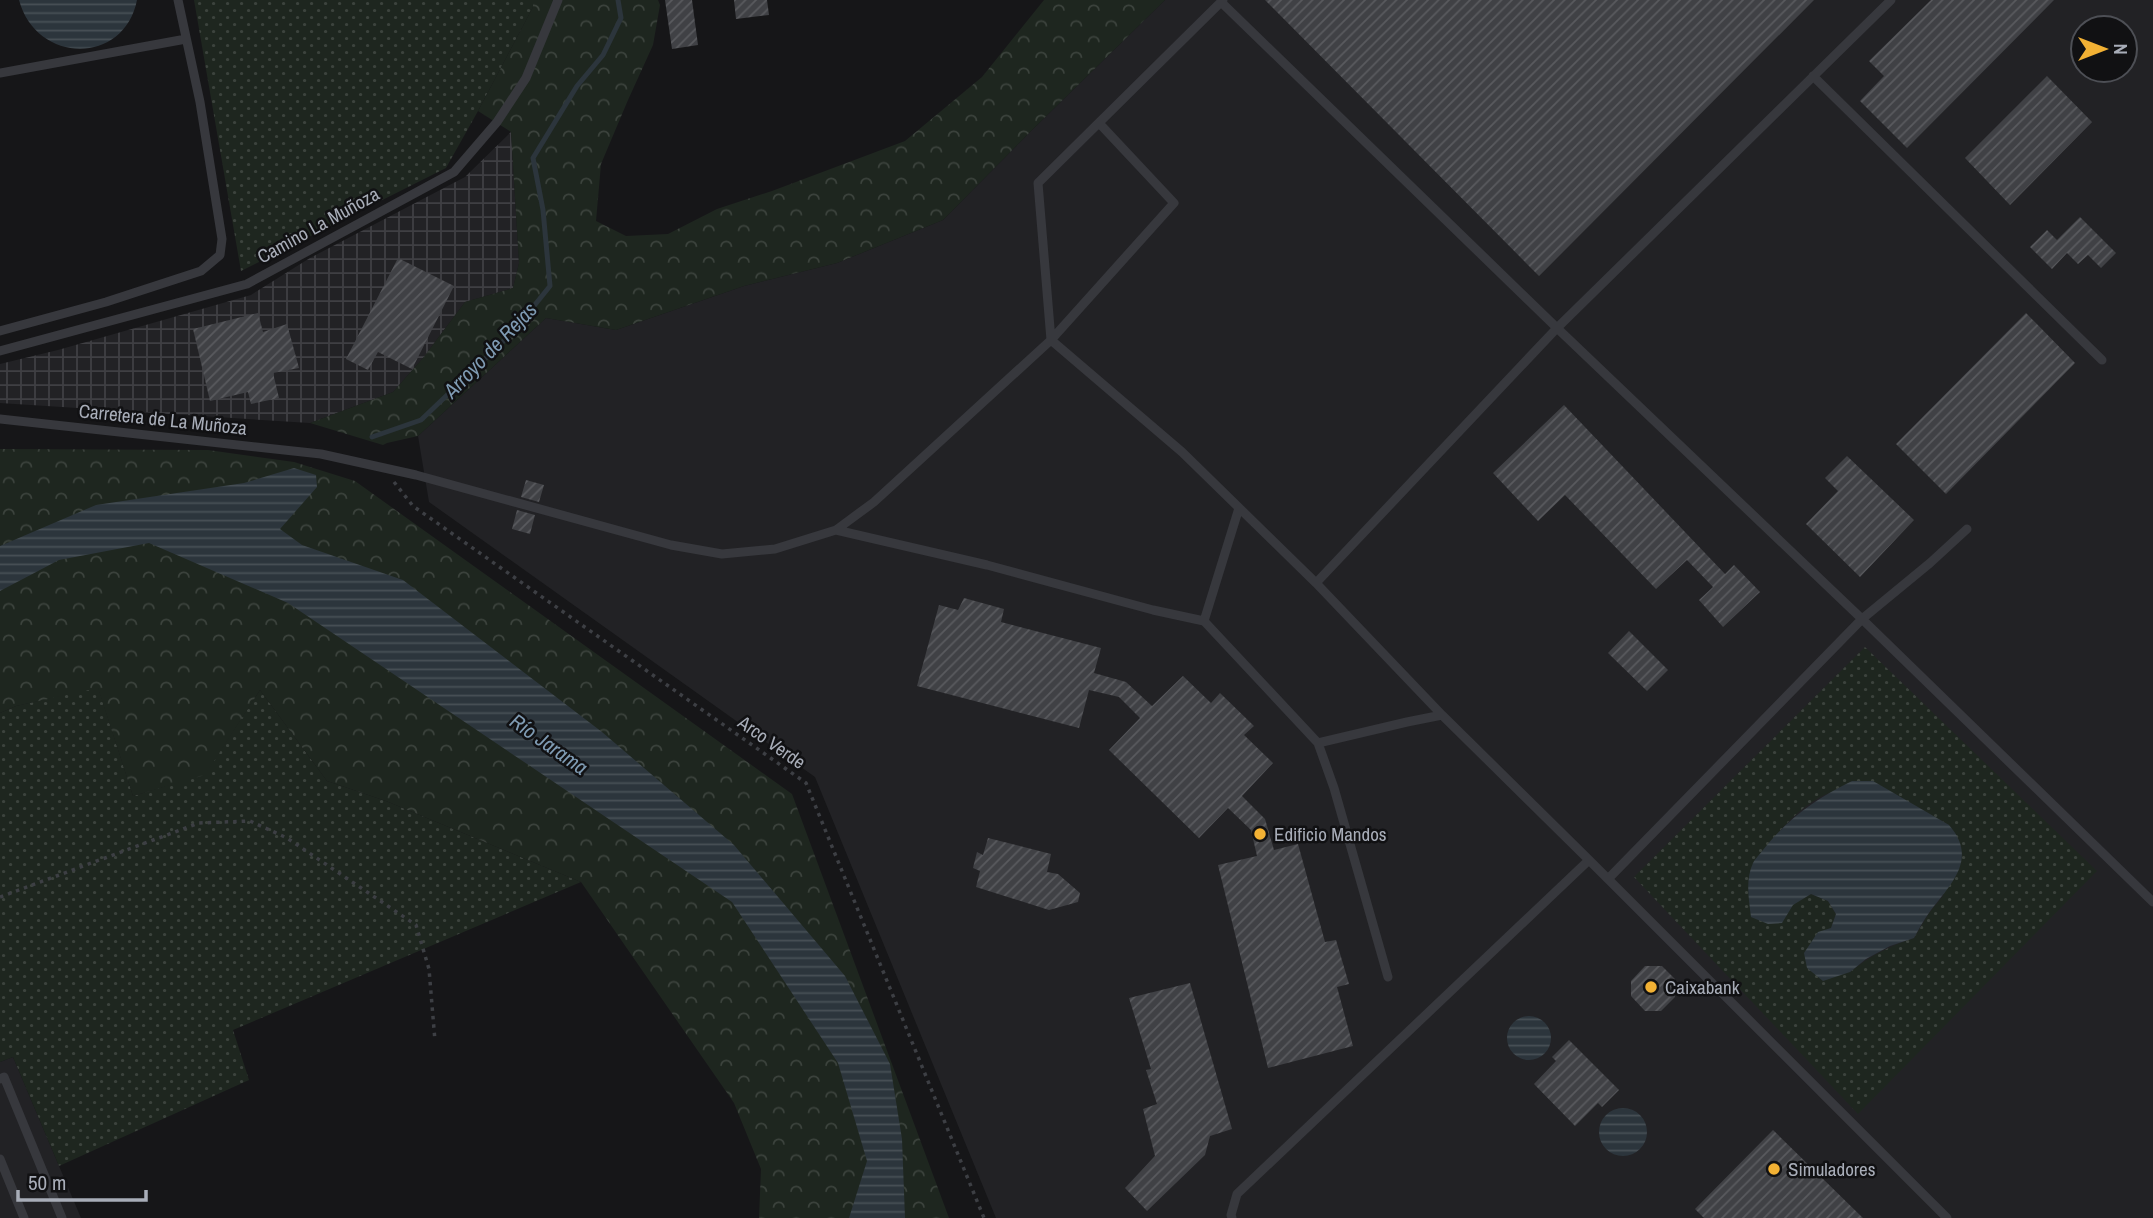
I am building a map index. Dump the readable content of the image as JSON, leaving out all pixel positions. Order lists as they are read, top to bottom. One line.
{"streets":{"lane":["Camino La Muñoza","Carretera de La Muñoza"],"path":["Arco Verde"]},"crossings":[["Carretera de La Muñoza","Arco Verde"]],"water":["Arroyo de Rejas","Río Jarama"],"places":["Edificio Mandos","Caixabank","Simuladores"],"scale_bar":"50 m","north":"right"}
